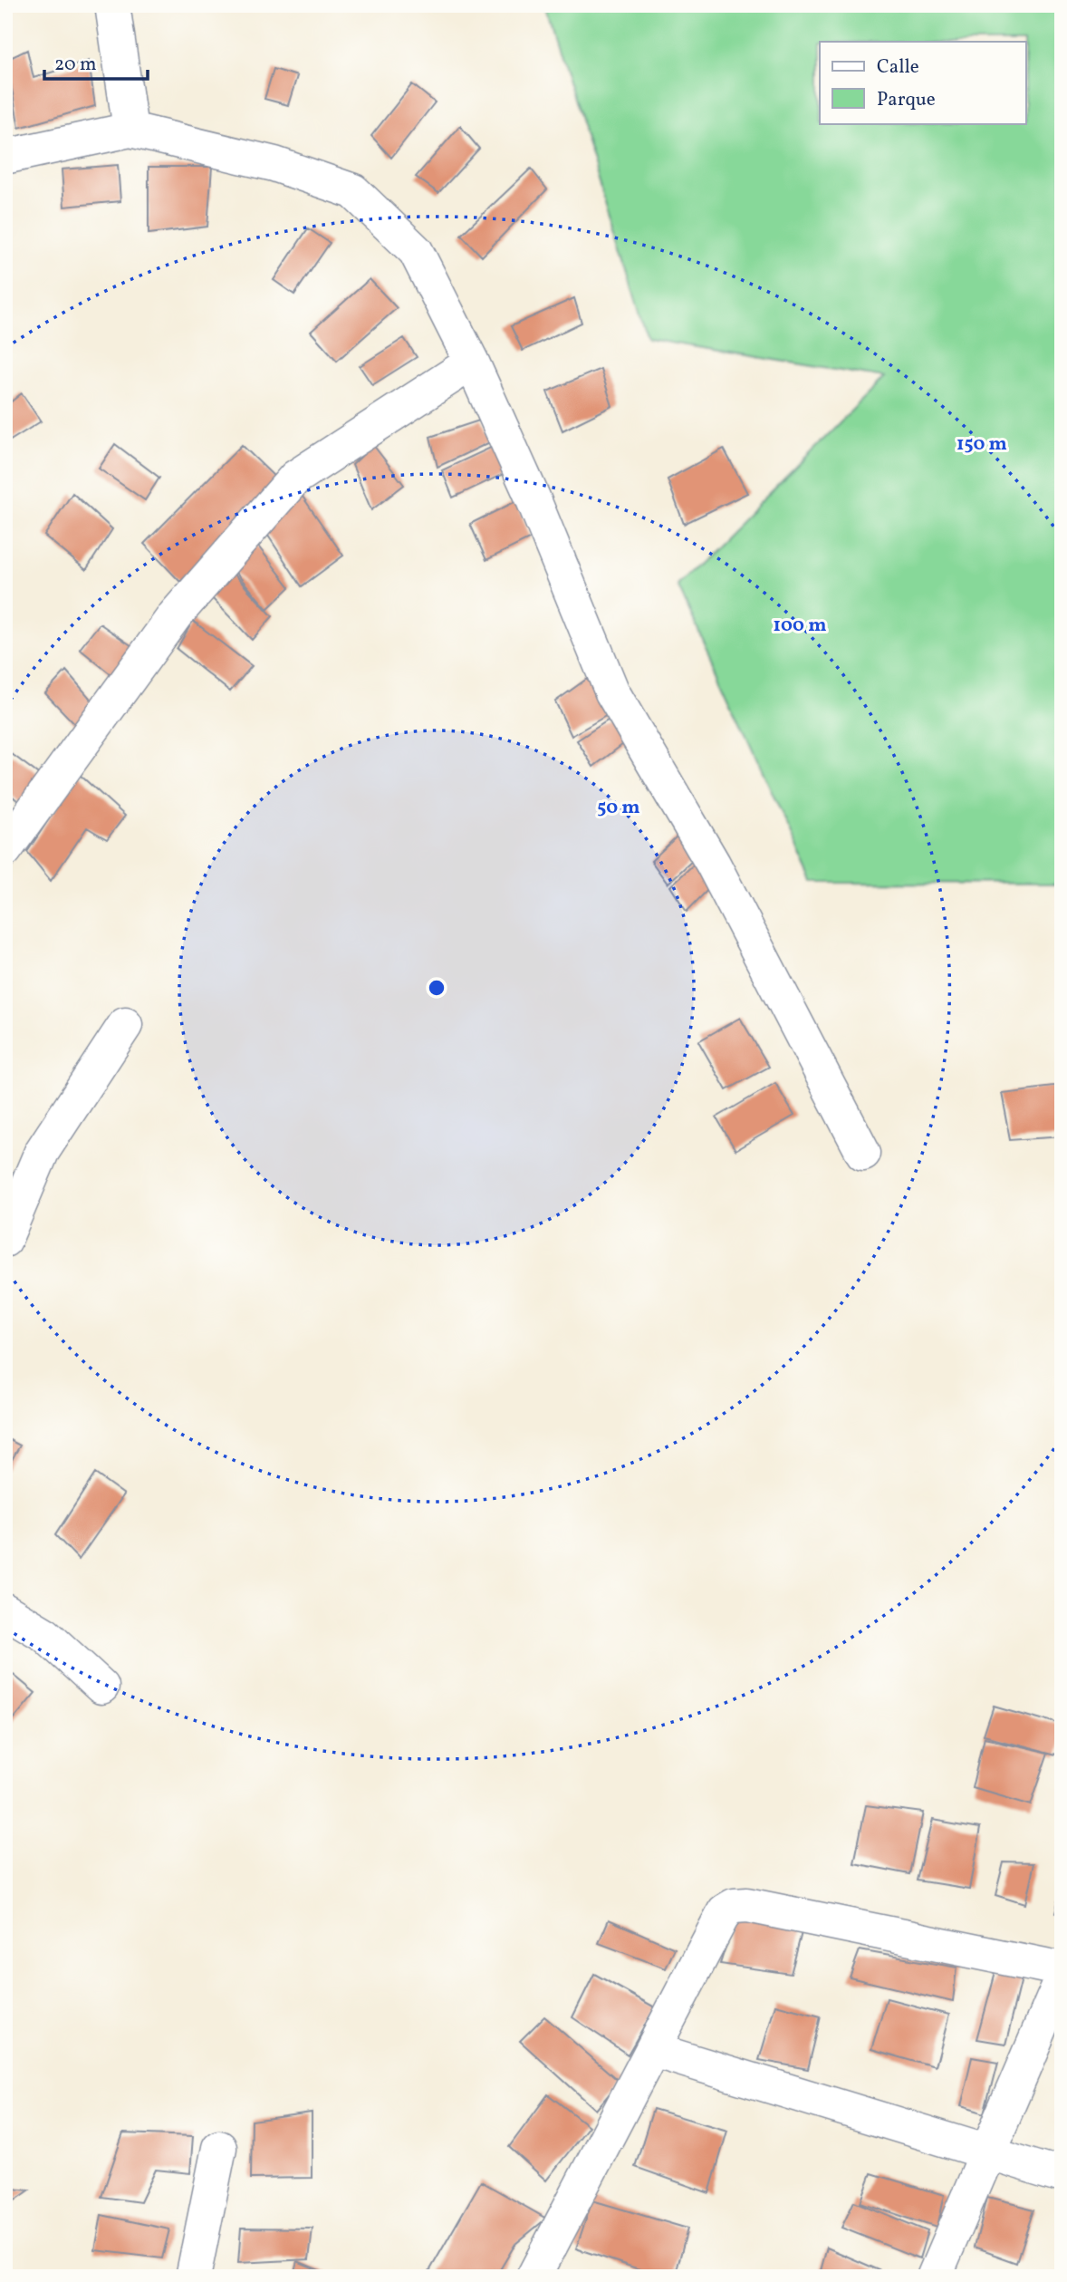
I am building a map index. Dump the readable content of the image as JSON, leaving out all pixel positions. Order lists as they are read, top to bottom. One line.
{"legend":["Calle","Parque"],"scale_bar":"20 m","rings":["150 m","100 m","50 m"]}
